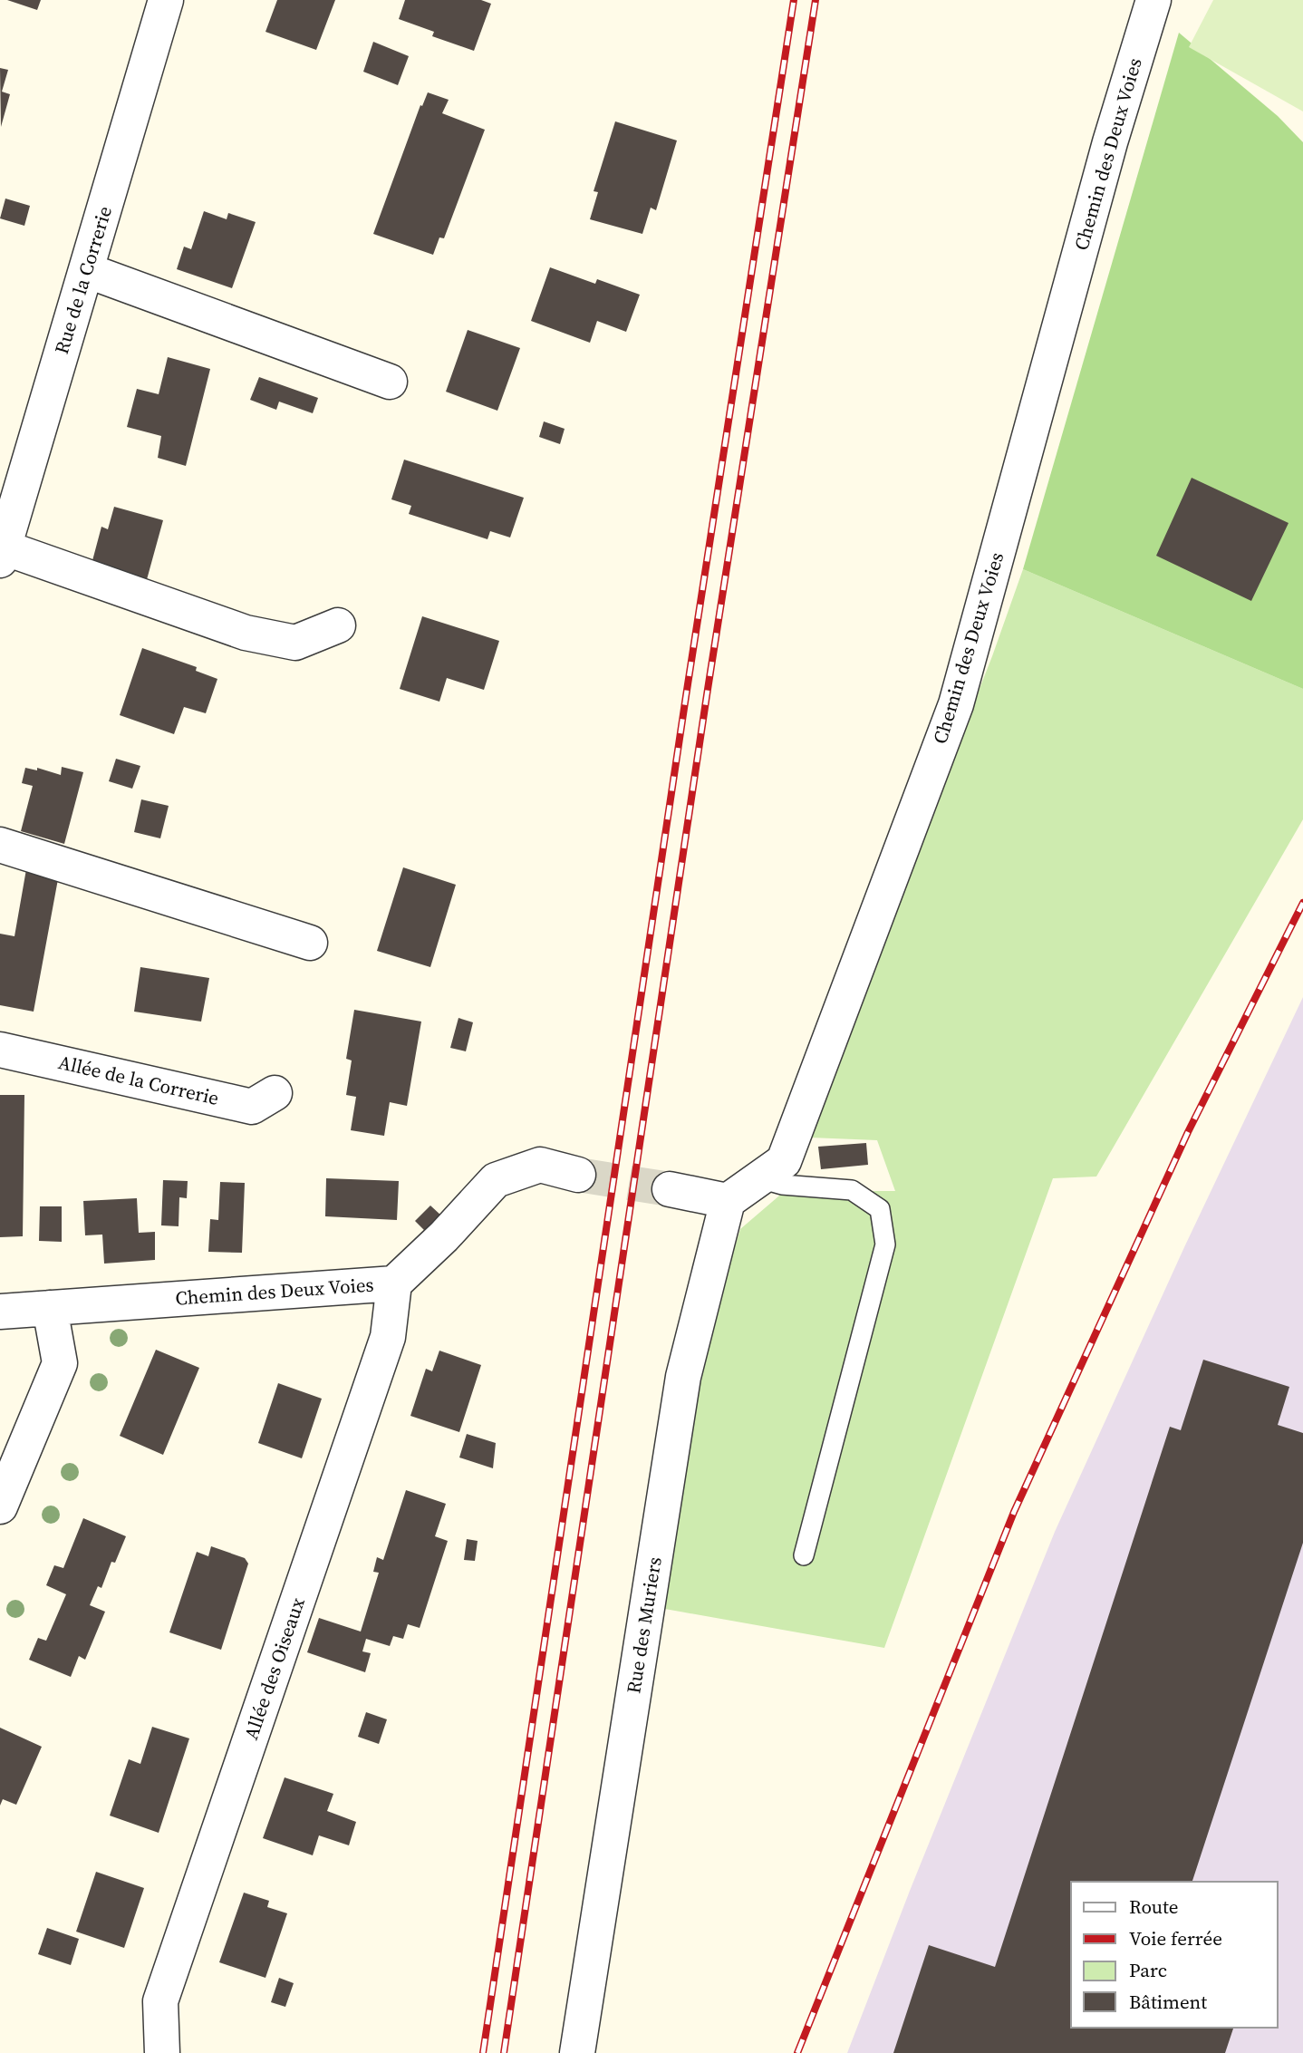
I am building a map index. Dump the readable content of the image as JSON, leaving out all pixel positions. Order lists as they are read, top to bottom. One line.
{"streets":{"street":["Chemin des Deux Voies","Rue de la Correrie","Allée de la Correrie","Rue des Muriers","Allée des Oiseaux"]},"crossings":[["Chemin des Deux Voies","Rue des Muriers"],["Chemin des Deux Voies","Allée des Oiseaux"]],"legend":["Route","Voie ferrée","Parc","Bâtiment"]}
